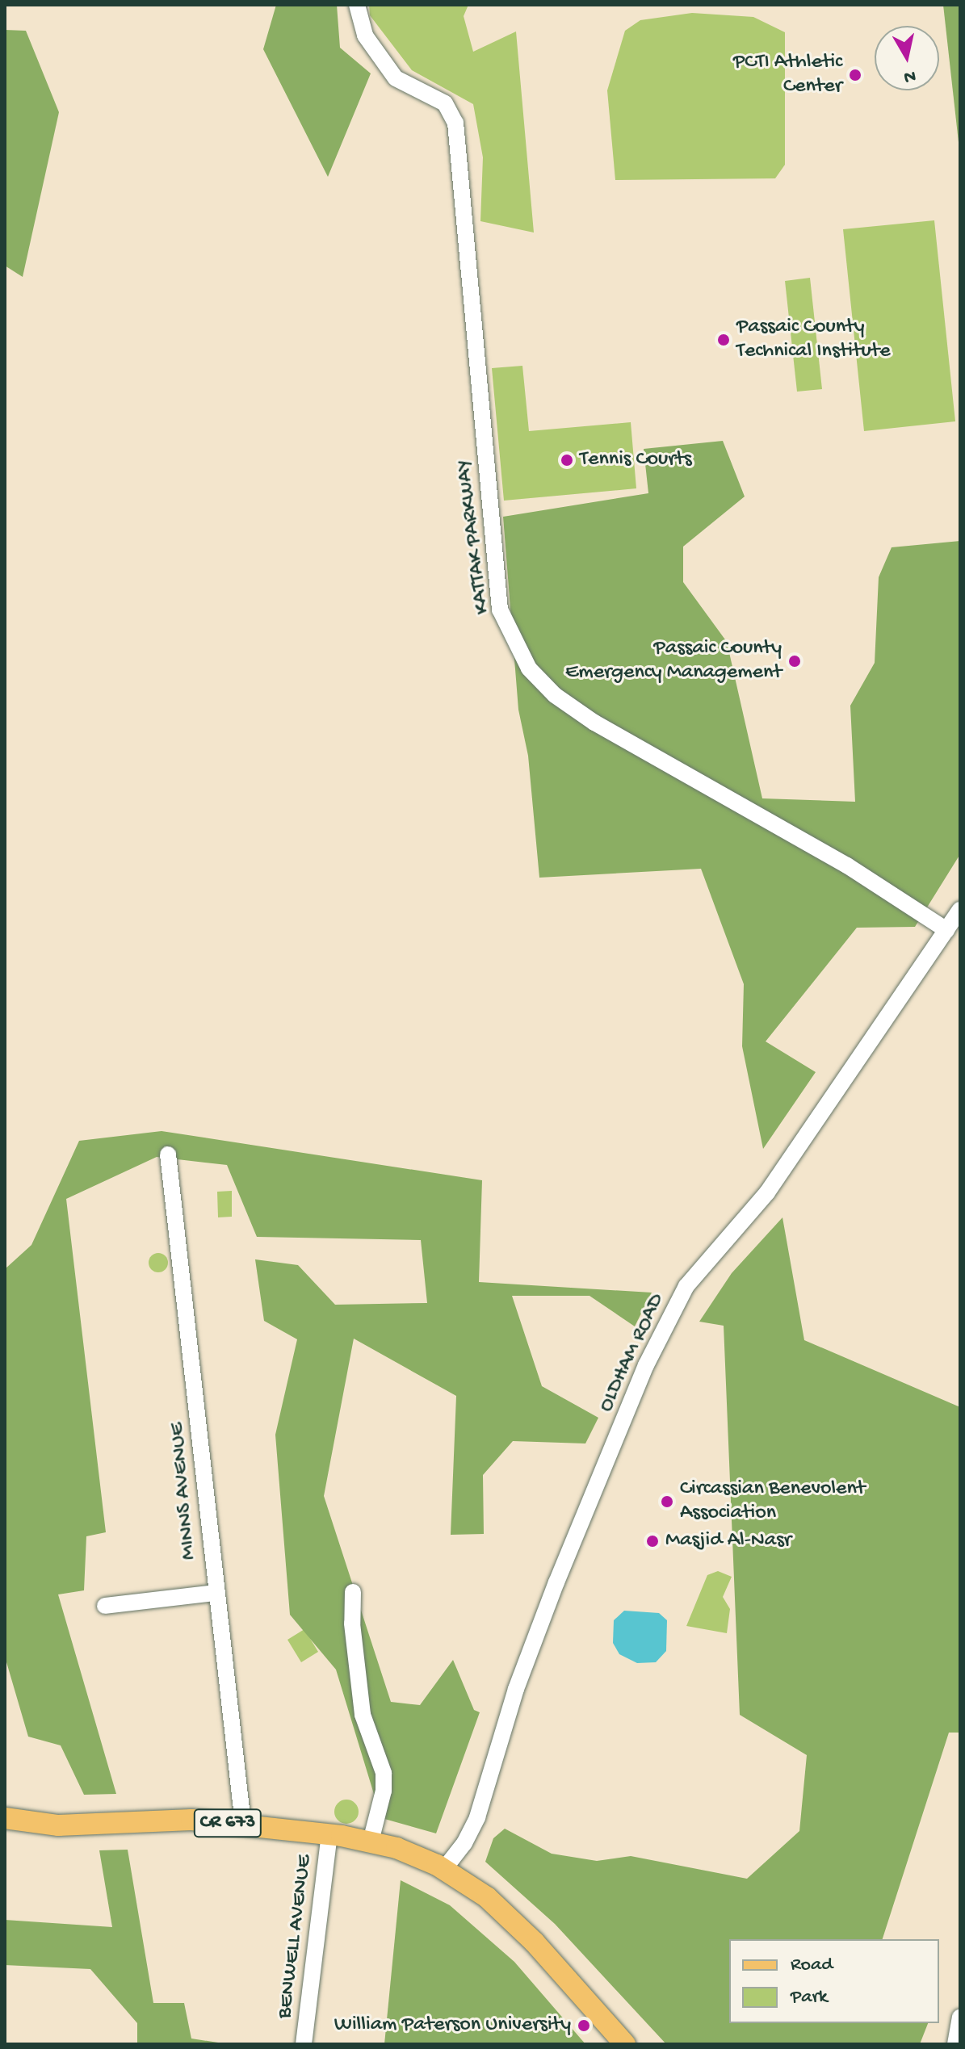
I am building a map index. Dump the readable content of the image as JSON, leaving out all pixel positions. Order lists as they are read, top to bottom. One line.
{"streets":{"main road":["CR 673"],"street":["KATTAK PARKWAY","OLDHAM ROAD","MINNS AVENUE","BENWELL AVENUE"]},"crossings":[["KATTAK PARKWAY","OLDHAM ROAD"],["OLDHAM ROAD","CR 673"],["MINNS AVENUE","CR 673"],["CR 673","BENWELL AVENUE"]],"places":["PCTI Athletic Center","Passaic County Technical Institute","Tennis Courts","Passaic County Emergency Management","Circassian Benevolent Association","Masjid Al-Nasr","William Paterson University"],"legend":["Road","Park"],"north":"bottom"}
